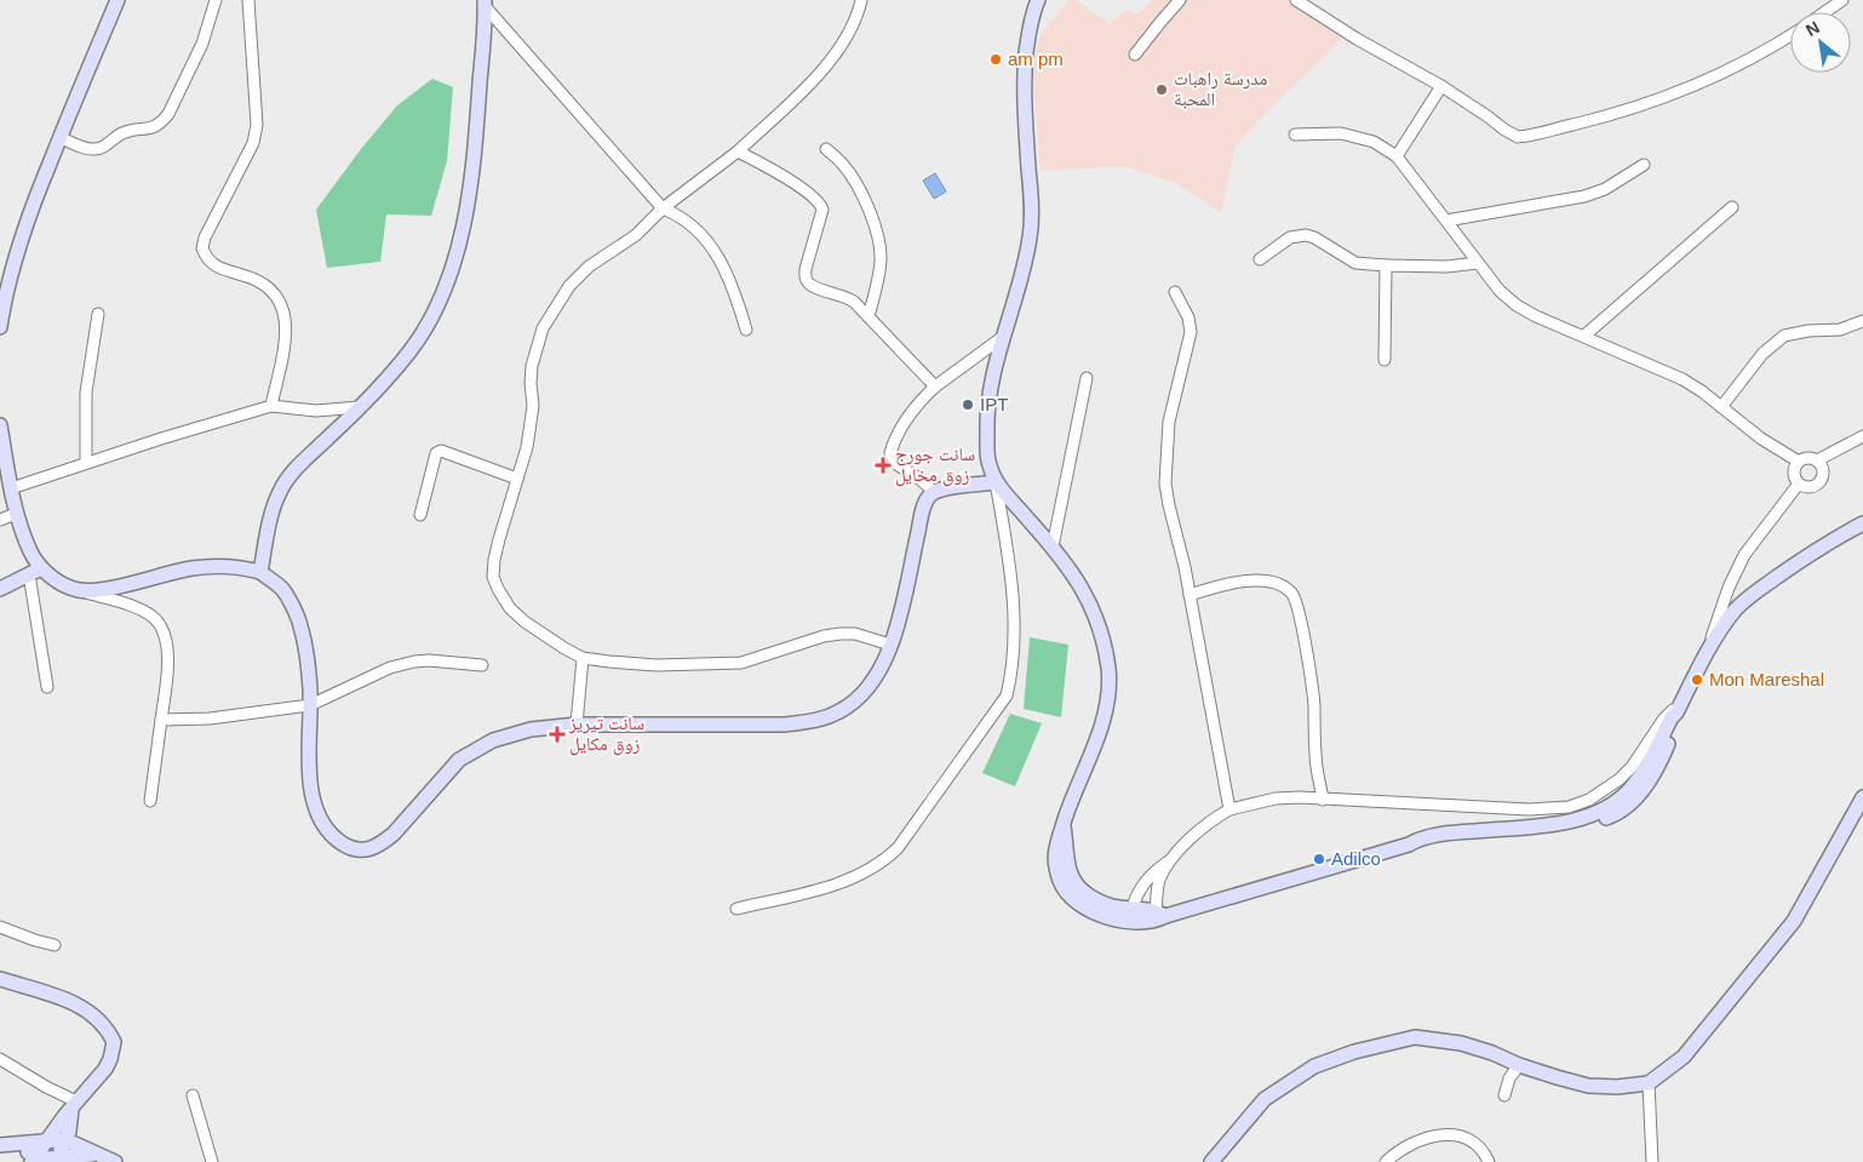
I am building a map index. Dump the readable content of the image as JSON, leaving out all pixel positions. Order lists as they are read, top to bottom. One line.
{"places":{"other":["am pm","مدرسة راهبات المحبة","IPT","Mon Mareshal","Adilco"],"health":["سانت جورج زوق مخايل","سانت تيريز زوق مكايل"]},"north":"top left"}
